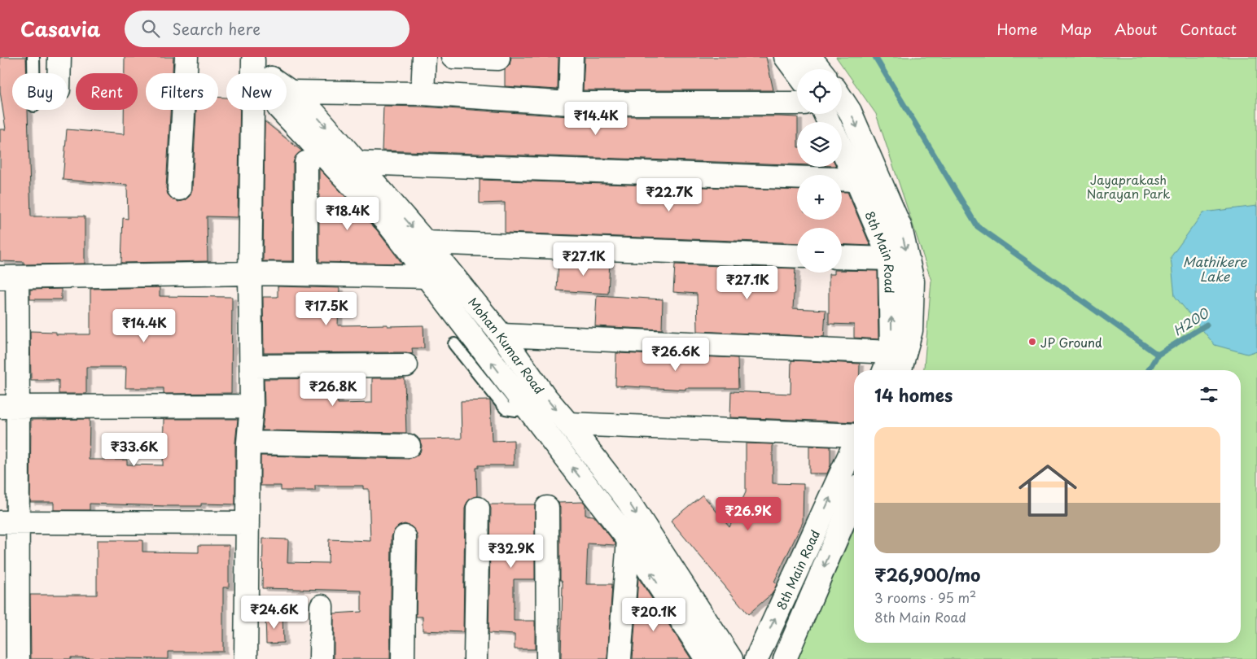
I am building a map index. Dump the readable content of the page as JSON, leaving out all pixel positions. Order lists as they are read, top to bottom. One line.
{"streets":{"street":["8th Main Road","Mohan Kumar Road"]},"water":["Mathikere Lake","H200"],"parks":["Jayaprakash Narayan Park"],"places":["JP Ground"],"page":{"header":"Casavia","search":"Search here","nav":["Home","Map","About","Contact"],"map_buttons":["+","−"],"chip":["Buy","Rent","Filters","New"],"price":["₹14.4K","₹22.7K","₹18.4K","₹27.1K","₹27.1K","₹17.5K","₹14.4K","₹26.6K","₹26.8K","₹33.6K","₹26.9K","₹32.9K","₹24.6K","₹20.1K"],"heading":"14 homes","list":[{"name":"₹26,900/mo","note":"3 rooms · 95 m² · 8th Main Road"}]}}
